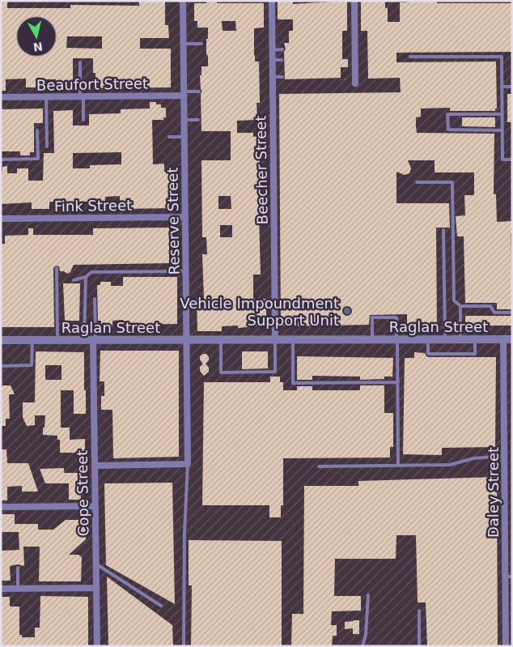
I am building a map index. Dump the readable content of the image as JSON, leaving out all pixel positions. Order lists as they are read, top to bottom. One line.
{"streets":{"street":["Beaufort Street","Beecher Street","Fink Street","Reserve Street","Raglan Street","Daley Street","Cope Street"]},"crossings":[["Beaufort Street","Reserve Street"],["Beecher Street","Raglan Street"],["Fink Street","Reserve Street"],["Reserve Street","Raglan Street"],["Raglan Street","Daley Street"],["Raglan Street","Cope Street"]],"places":["Vehicle Impoundment Support Unit"],"north":"bottom"}
